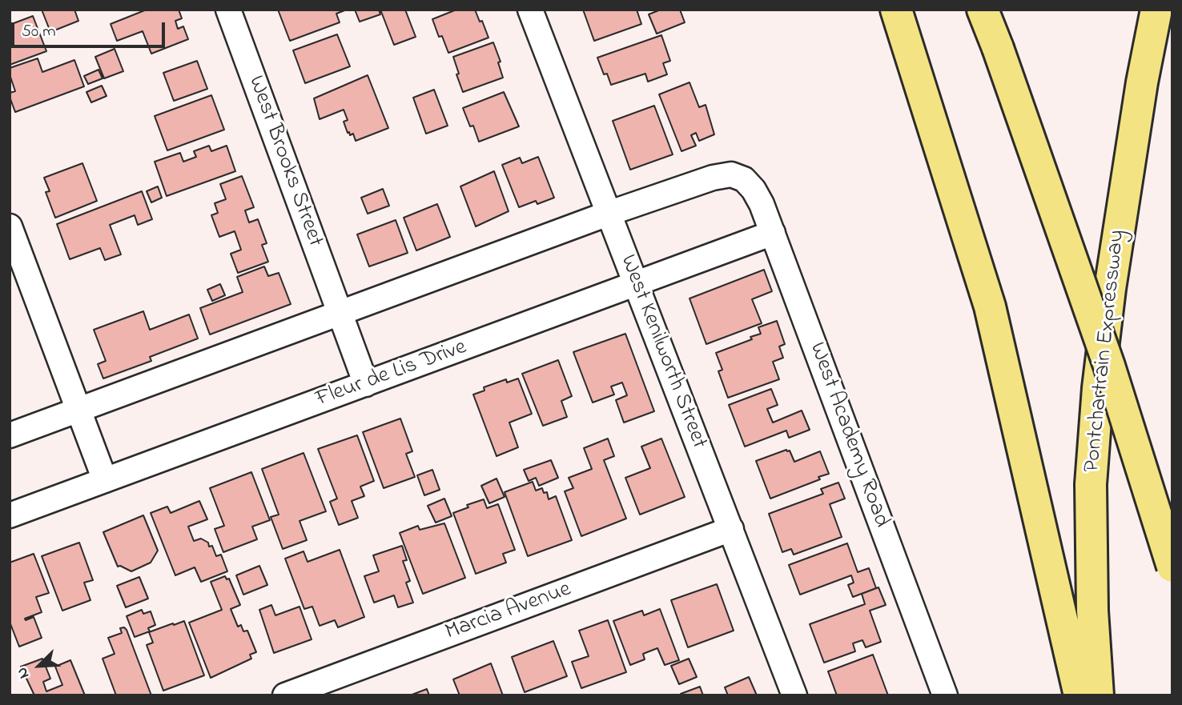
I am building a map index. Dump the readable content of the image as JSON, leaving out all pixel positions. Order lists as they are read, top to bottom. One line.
{"streets":{"highway":["Pontchartrain Expressway"],"street":["West Brooks Street","West Kenilworth Street","Fleur de Lis Drive","West Academy Road","Marcia Avenue"]},"crossings":[["West Brooks Street","Fleur de Lis Drive"],["West Kenilworth Street","Fleur de Lis Drive"],["West Kenilworth Street","West Academy Road"],["West Kenilworth Street","Marcia Avenue"],["Fleur de Lis Drive","West Academy Road"]],"scale_bar":"50 m","north":"bottom left"}
